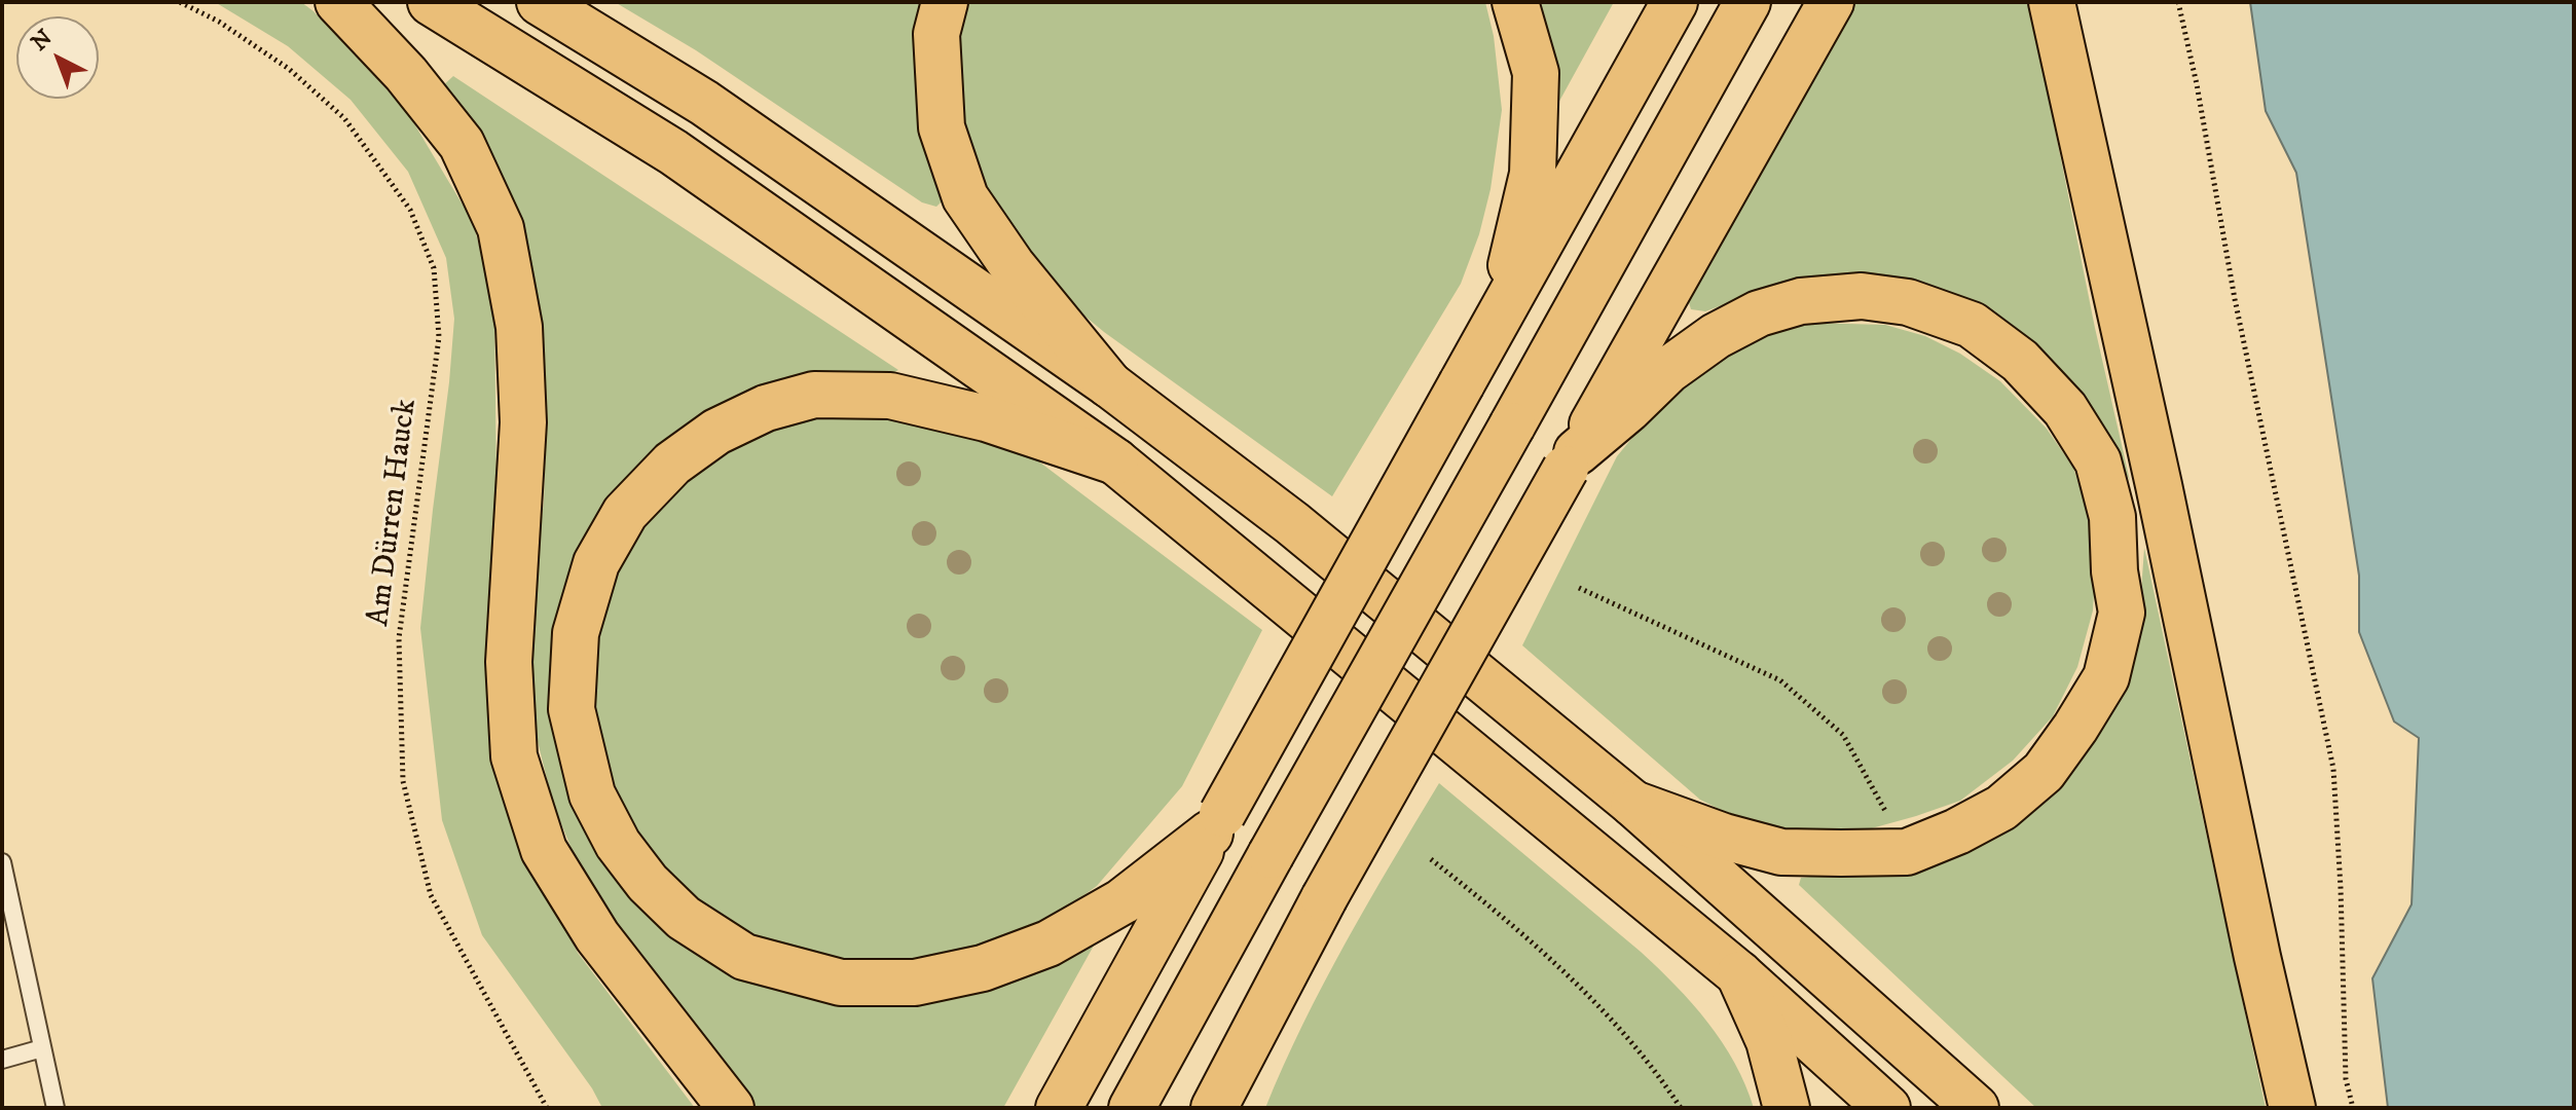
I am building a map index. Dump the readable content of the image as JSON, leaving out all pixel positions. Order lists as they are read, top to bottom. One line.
{"streets":{"path":["Am Dürren Hauck"]},"north":"top left"}
